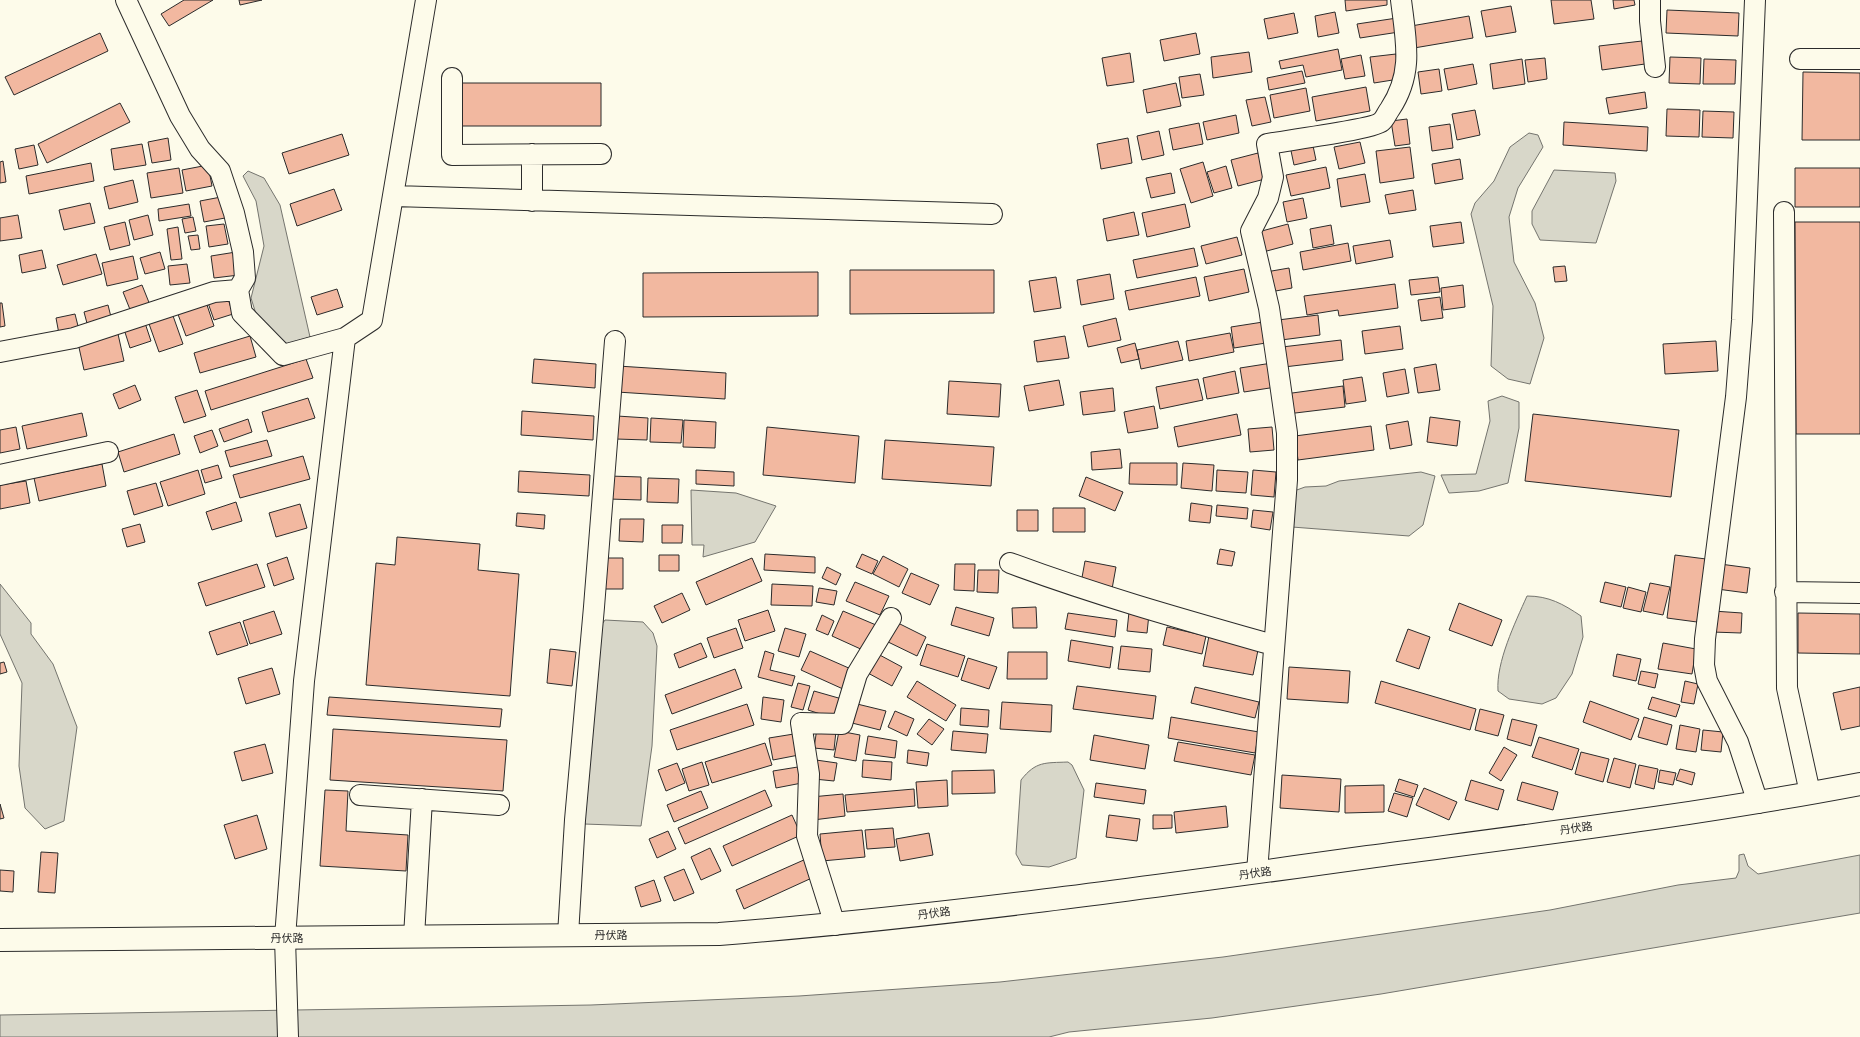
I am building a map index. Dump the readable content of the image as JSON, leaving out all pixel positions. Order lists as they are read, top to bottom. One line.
{"streets":{"main road":["丹伏路"]}}
